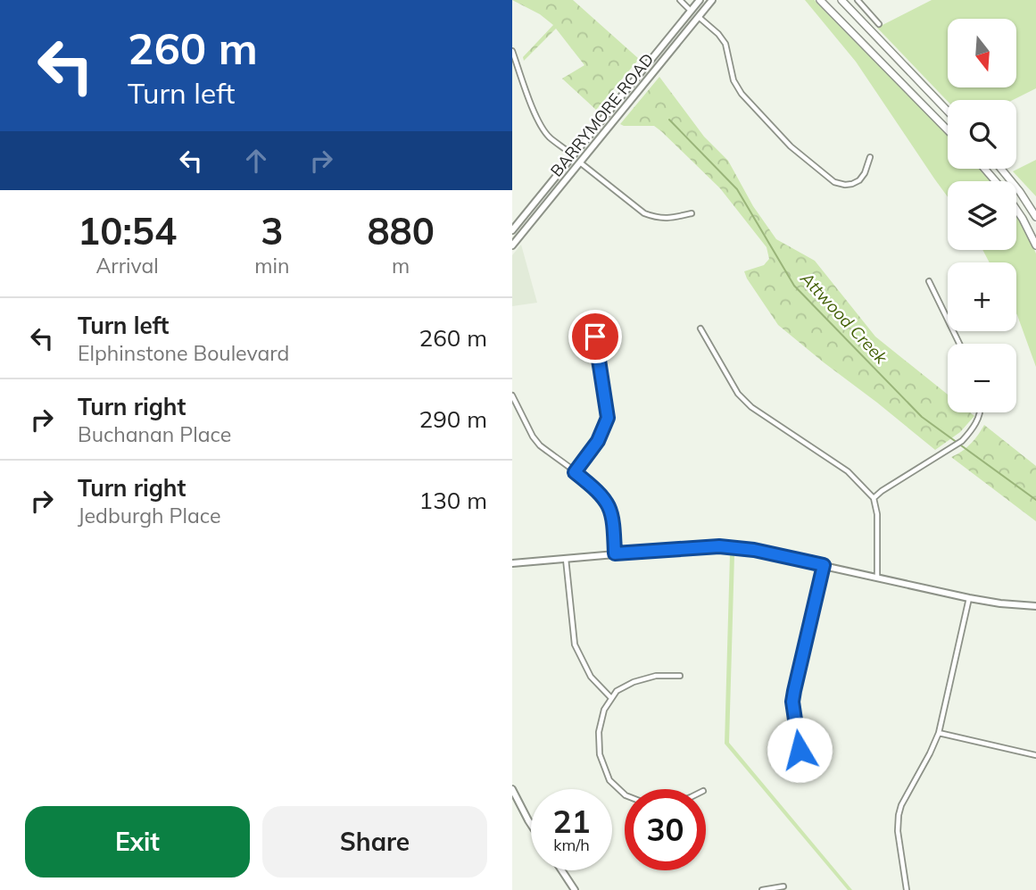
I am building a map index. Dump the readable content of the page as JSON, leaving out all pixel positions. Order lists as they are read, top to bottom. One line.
{"streets":{"street":["BARRYMORE ROAD"]},"water":["Attwood Creek"],"north":"bottom","page":{"turn":["260 m","Turn left"],"map_buttons":["+","−"],"eta":["10:54","Arrival","3","min","880","m"],"list":[{"name":"Turn left","note":"Elphinstone Boulevard","value":"260 m"},{"name":"Turn right","note":"Buchanan Place","value":"290 m"},{"name":"Turn right","note":"Jedburgh Place","value":"130 m"}],"speed":"21 km/h","limit":"30","buttons":["Exit","Share"]}}
